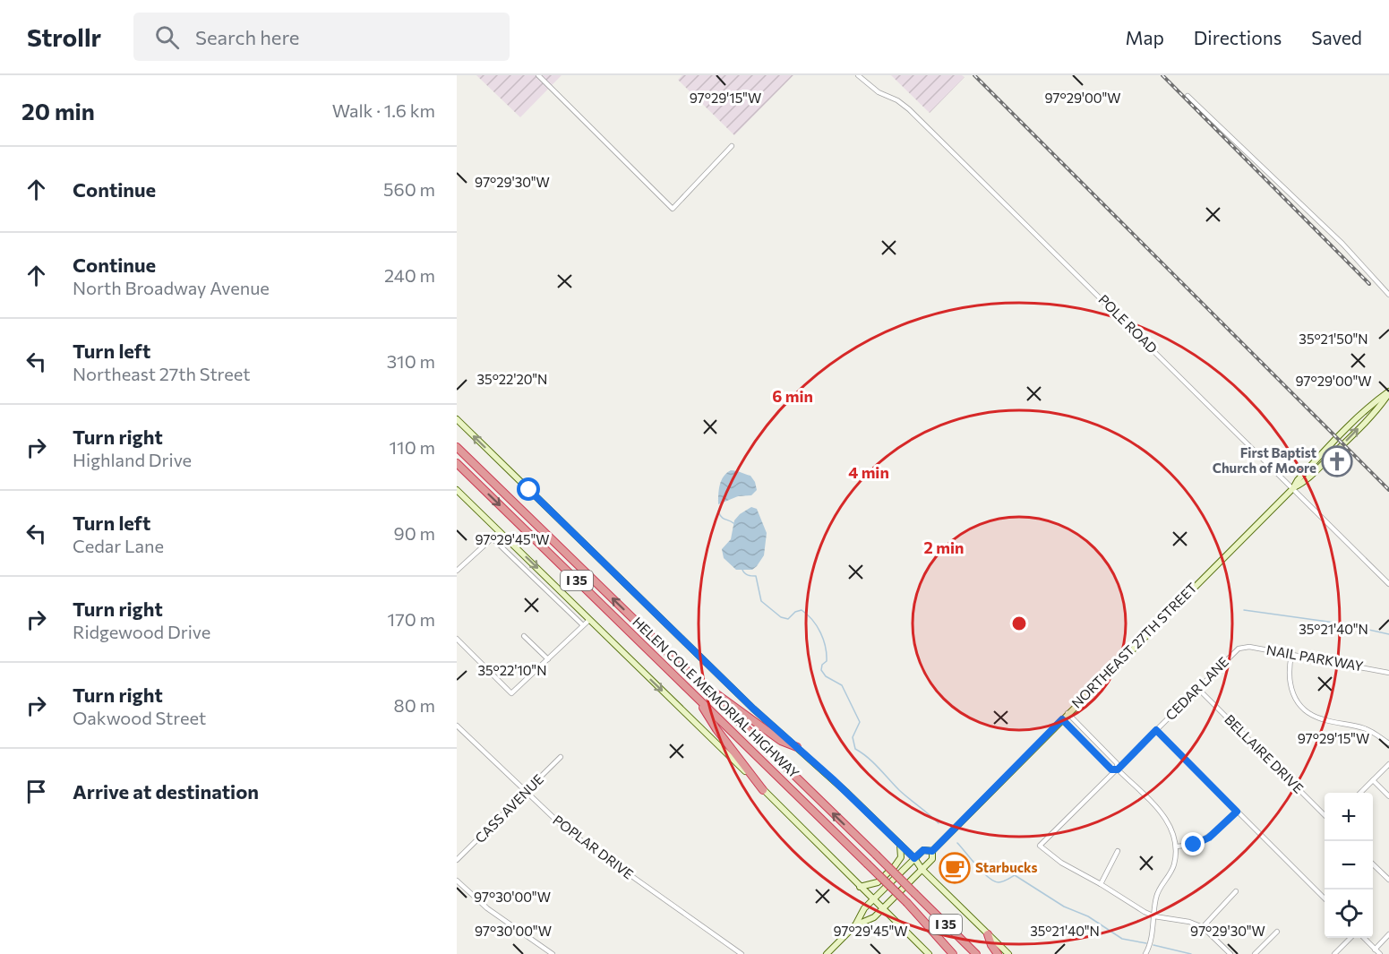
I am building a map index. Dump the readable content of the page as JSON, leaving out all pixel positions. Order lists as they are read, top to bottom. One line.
{"streets":{"highway":["I 35","HELEN COLE MEMORIAL HIGHWAY"],"main road":["NORTHEAST 27TH STREET"],"street":["POLE ROAD","NAIL PARKWAY","CEDAR LANE","BELLAIRE DRIVE","CASS AVENUE","POPLAR DRIVE"]},"crossings":[["POLE ROAD","NORTHEAST 27TH STREET"],["NAIL PARKWAY","CEDAR LANE"],["CEDAR LANE","BELLAIRE DRIVE"],["CASS AVENUE","POPLAR DRIVE"]],"places":{"church":["First Baptist Church of Moore"],"cafe":["Starbucks"]},"page":{"header":"Strollr","search":"Search here","nav":["Map","Directions","Saved"],"heading":["20 min","Walk · 1.6 km"],"list":[["Continue","560 m"],["Continue","North Broadway Avenue","240 m"],["Turn left","Northeast 27th Street","310 m"],["Turn right","Highland Drive","110 m"],["Turn left","Cedar Lane","90 m"],["Turn right","Ridgewood Drive","170 m"],["Turn right","Oakwood Street","80 m"],"Arrive at destination"],"map_buttons":["+","−"]},"coordinates":["97°29'15\"W","97°29'00\"W","97°29'30\"W","35°21'50\"N","35°22'20\"N","97°29'45\"W","35°21'40\"N","35°22'10\"N","97°30'00\"W"],"rings":["6 min","4 min","2 min"]}
